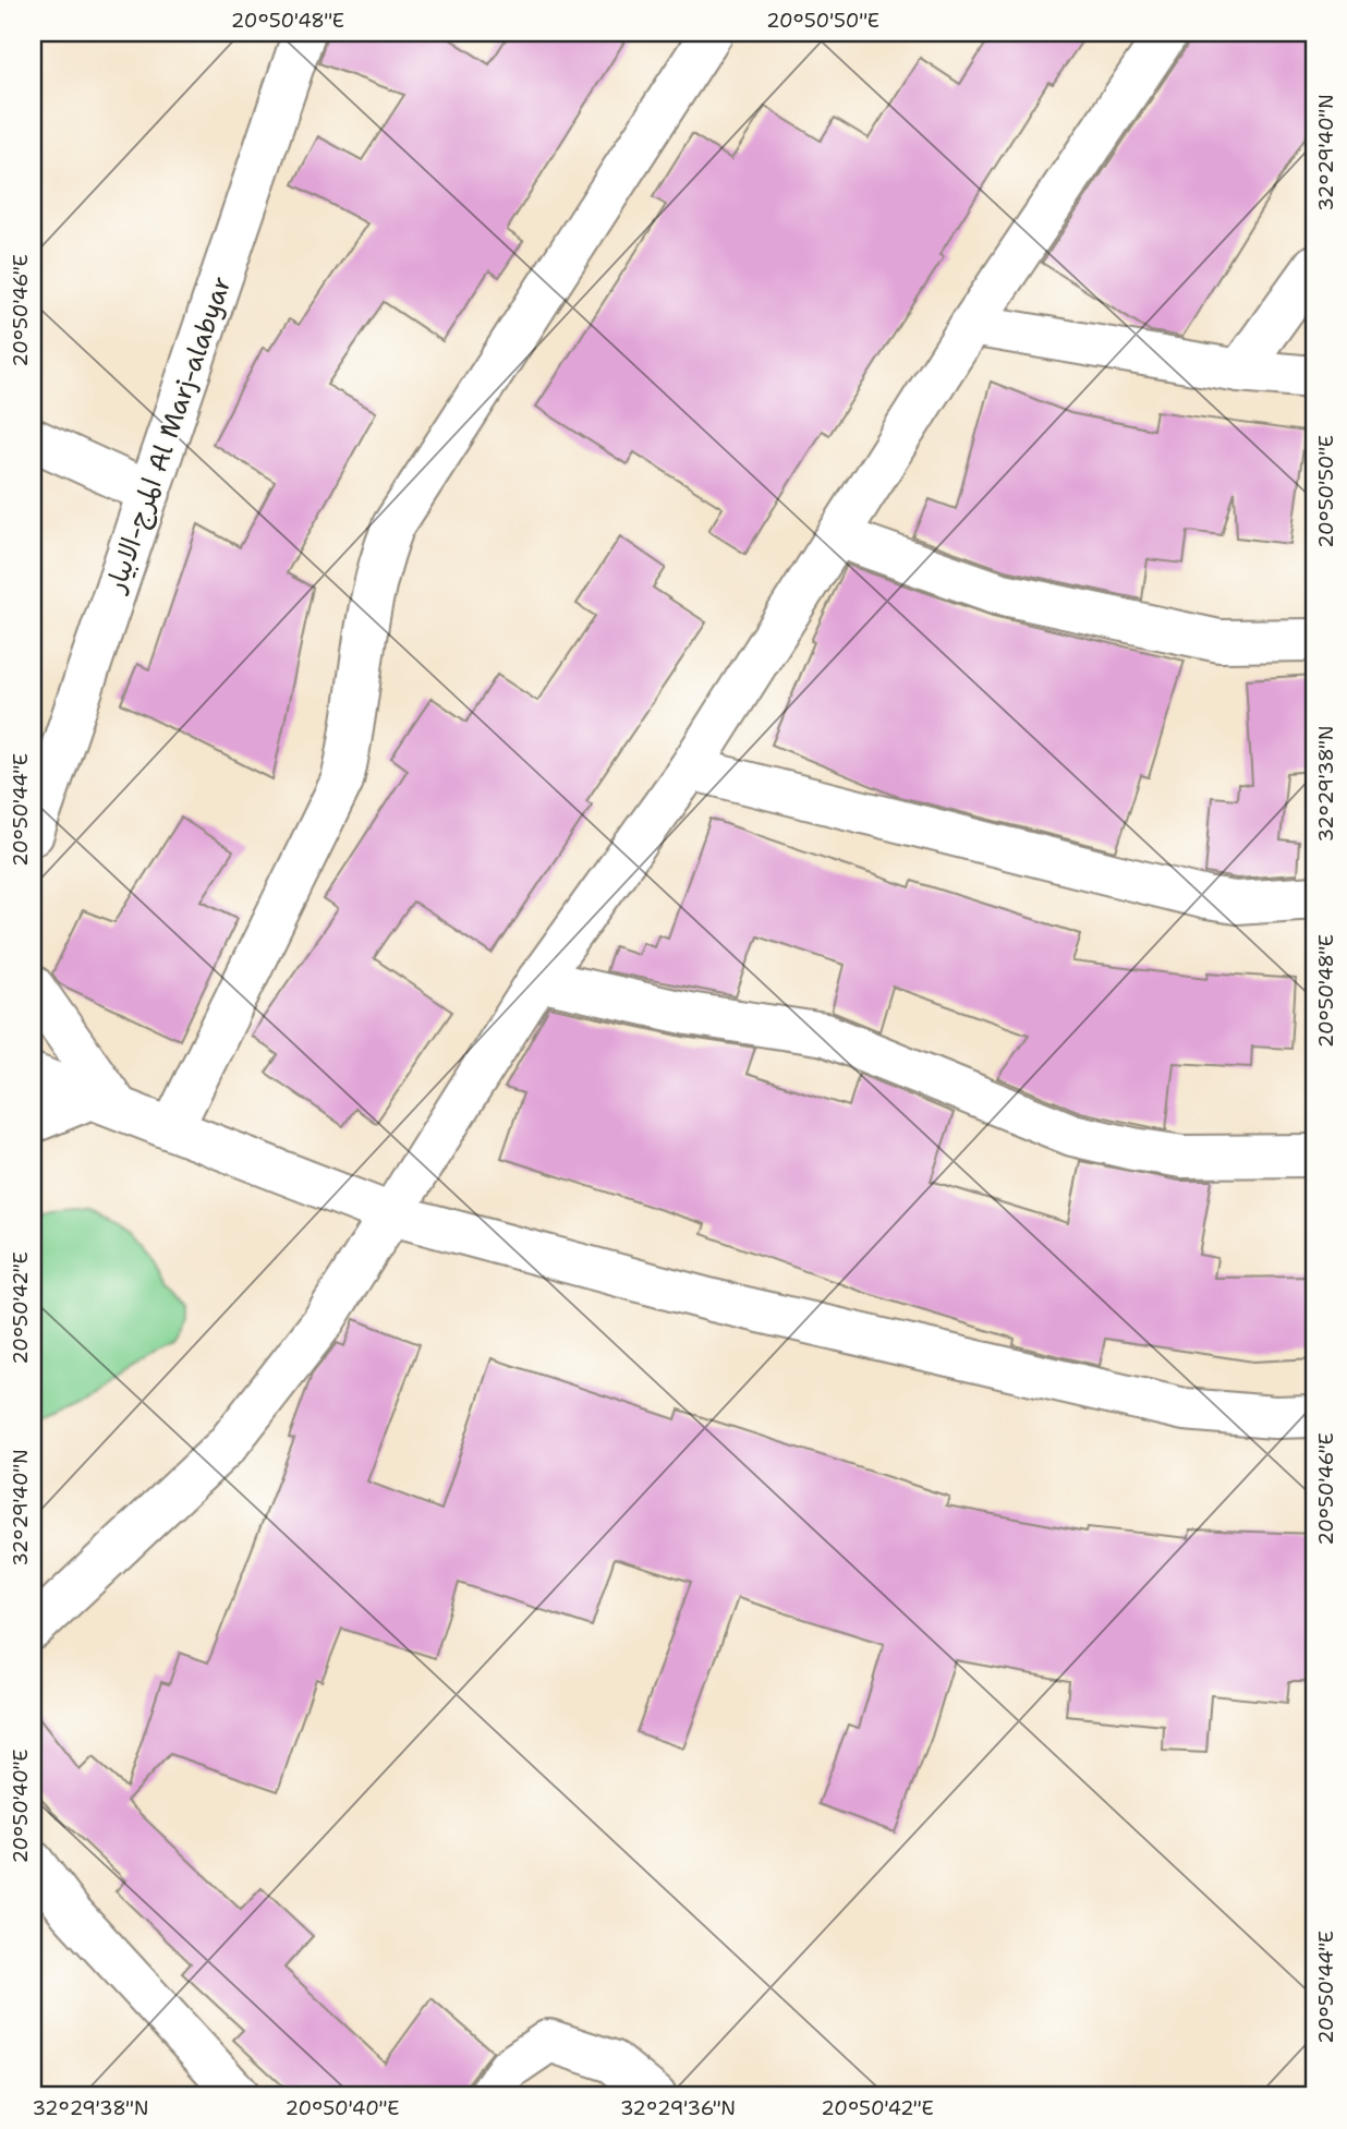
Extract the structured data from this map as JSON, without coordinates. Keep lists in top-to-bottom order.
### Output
{
  "streets": {
    "street": ["المرج-الابيار Al Marj-alabyar"]
  },
  "coordinates": [
    "20°50'48\"E",
    "20°50'50\"E",
    "32°29'40\"N",
    "20°50'46\"E",
    "32°29'38\"N",
    "20°50'44\"E",
    "20°50'42\"E",
    "20°50'40\"E",
    "32°29'36\"N"
  ]
}
